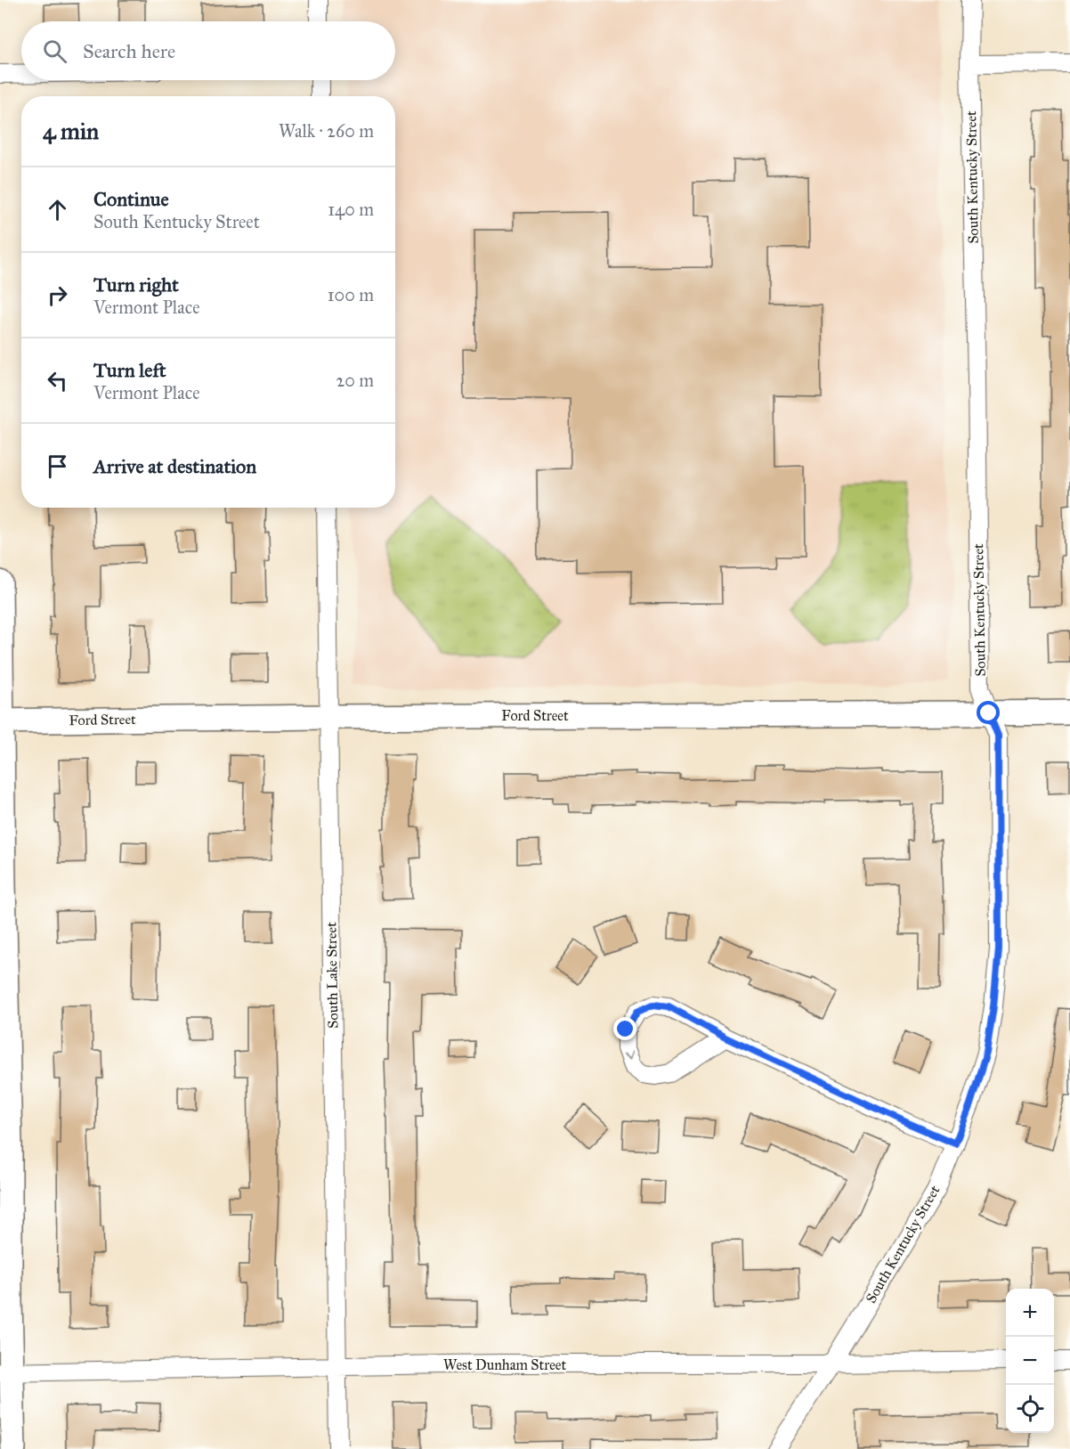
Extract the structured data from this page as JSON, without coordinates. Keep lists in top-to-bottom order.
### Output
{
  "streets": {
    "street": [
      "South Kentucky Street",
      "Ford Street",
      "South Lake Street",
      "West Dunham Street"
    ]
  },
  "crossings": [
    ["South Kentucky Street", "Ford Street"],
    ["South Kentucky Street", "West Dunham Street"],
    ["Ford Street", "South Lake Street"],
    ["South Lake Street", "West Dunham Street"]
  ],
  "page": {
    "search": "Search here",
    "heading": ["4 min", "Walk · 260 m"],
    "list": [
      ["Continue", "South Kentucky Street", "140 m"],
      ["Turn right", "Vermont Place", "100 m"],
      ["Turn left", "Vermont Place", "20 m"],
      "Arrive at destination"
    ],
    "map_buttons": ["+", "−"]
  }
}
